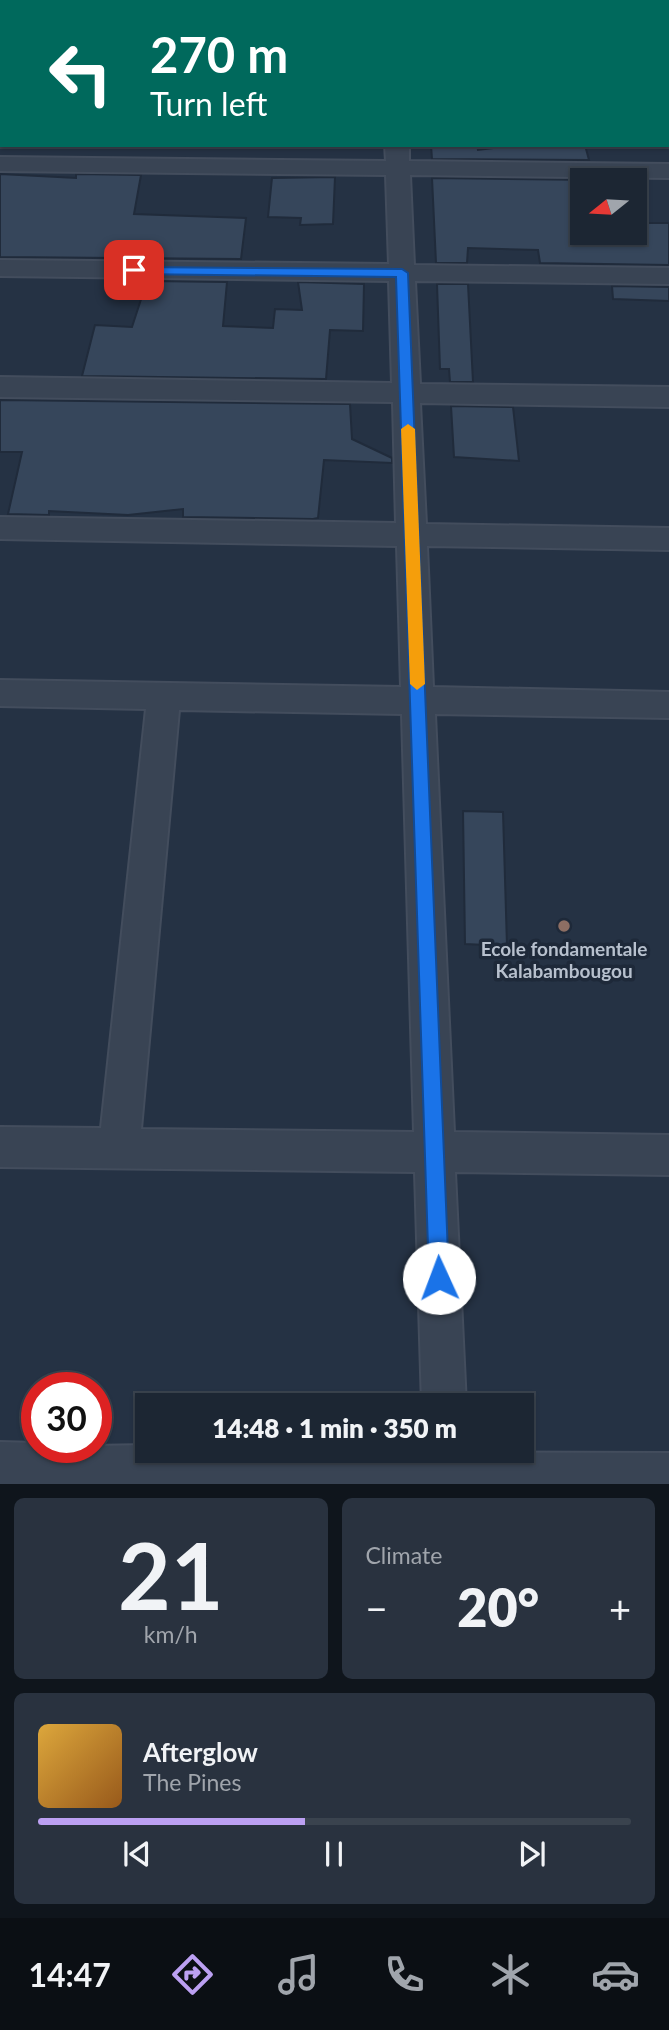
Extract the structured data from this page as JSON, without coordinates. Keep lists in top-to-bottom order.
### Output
{
  "places": ["Ecole fondamentale Kalabambougou"],
  "north": "left",
  "page": {
    "turn": ["270 m", "Turn left"],
    "limit": "30",
    "trip": "14:48 · 1 min · 350 m",
    "tile": [
      ["21", "km/h"],
      "Climate"
    ],
    "heat": ["−", "20°", "+"],
    "song": ["Afterglow", "The Pines"],
    "tabs": "14:47"
  }
}
